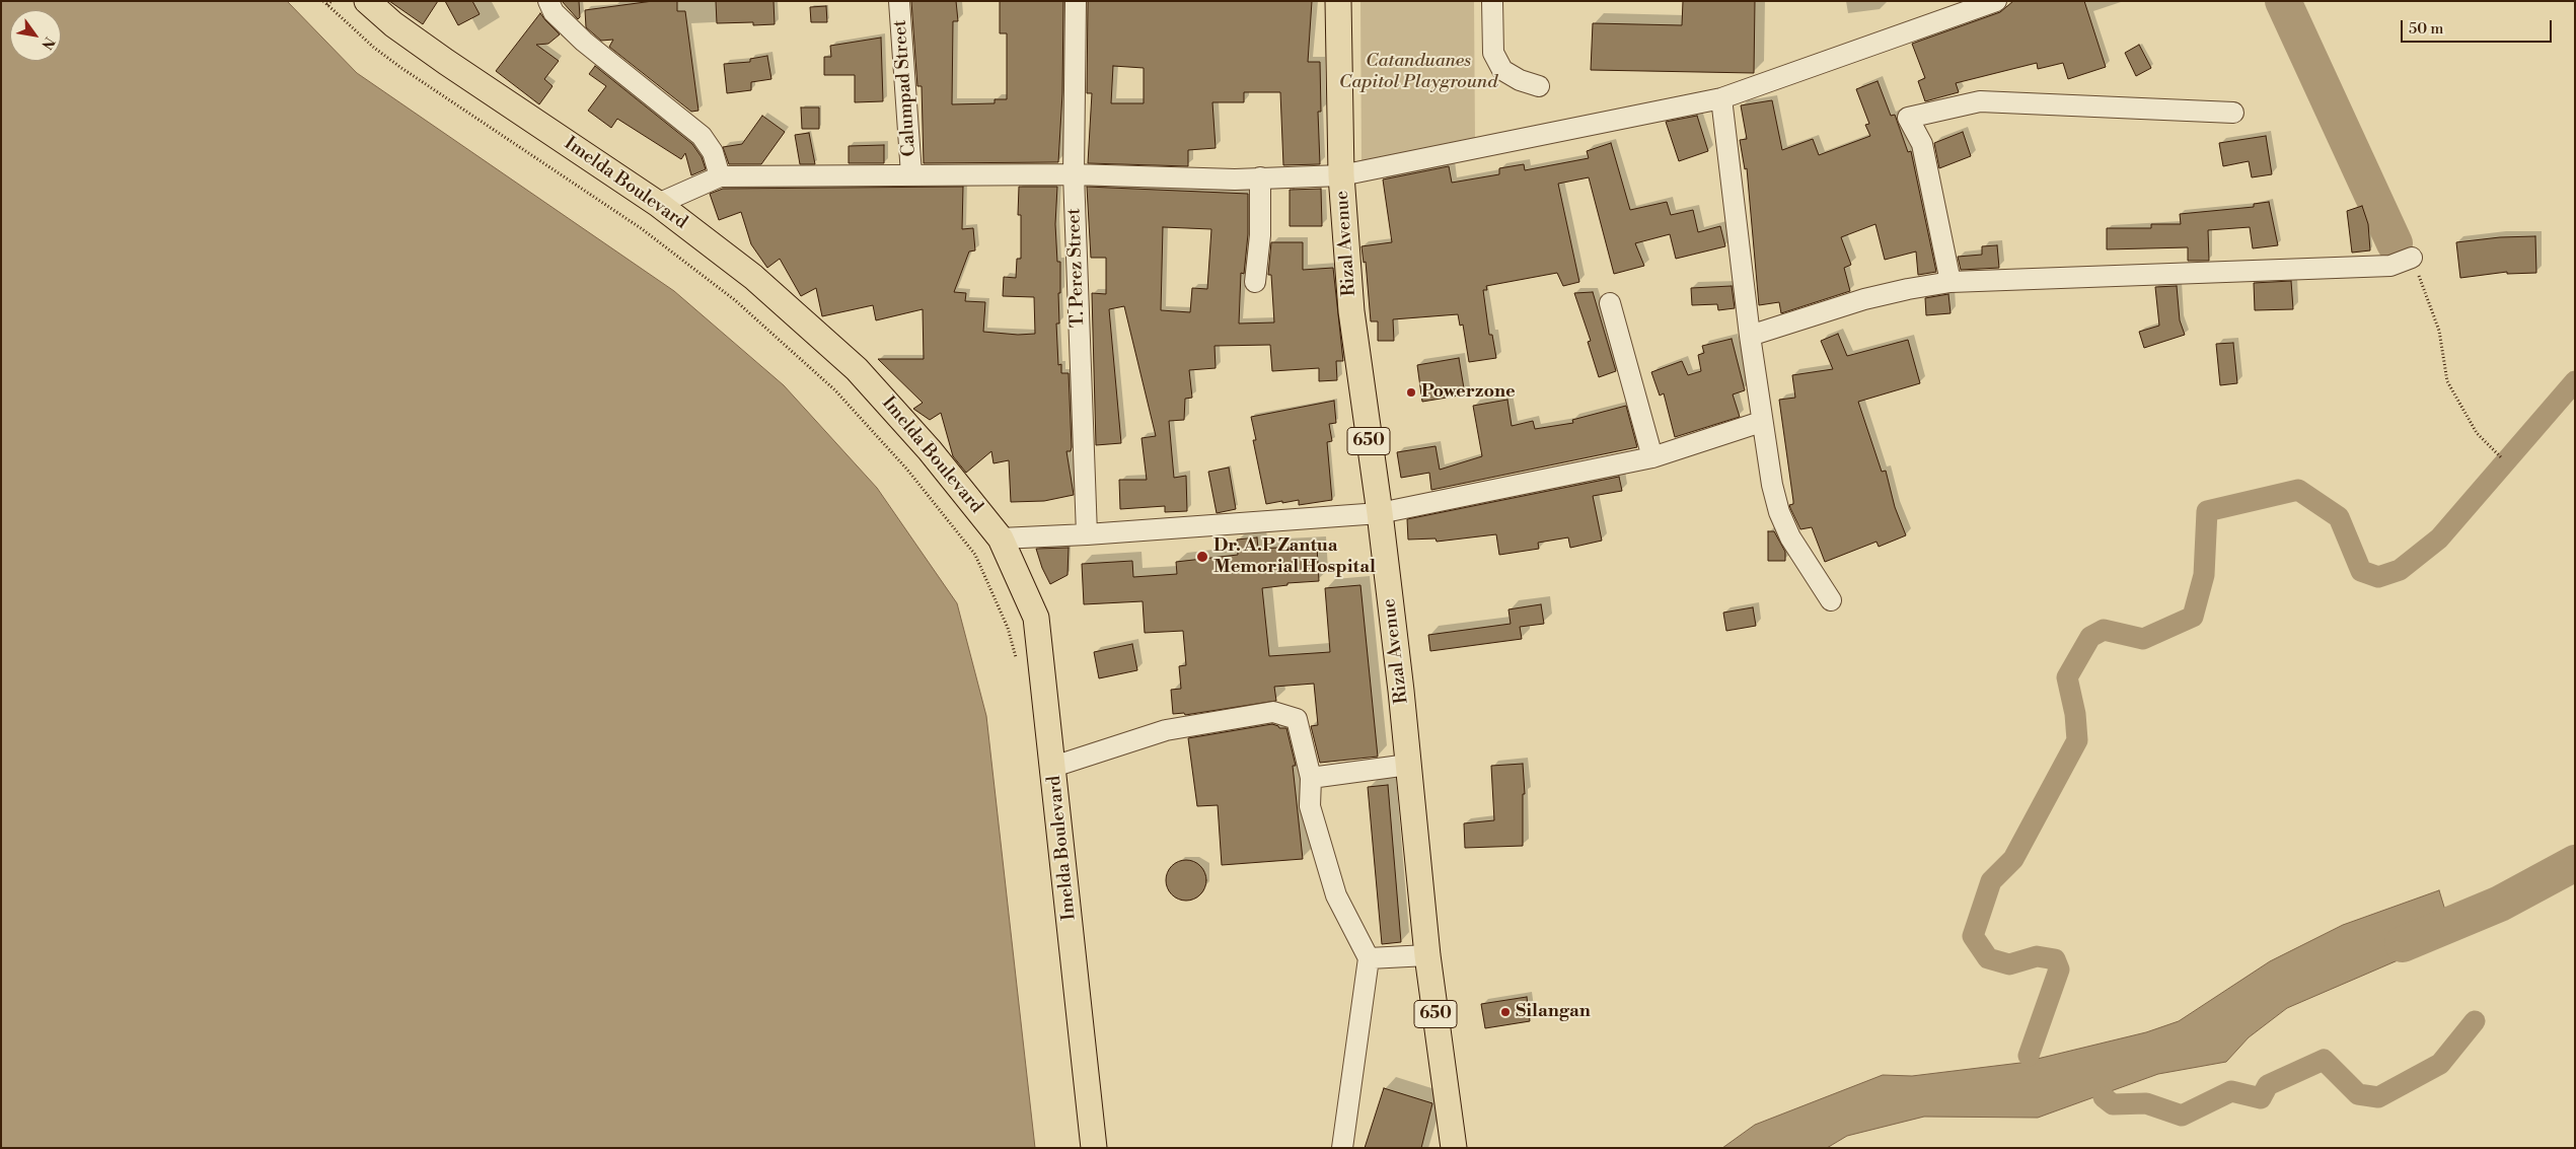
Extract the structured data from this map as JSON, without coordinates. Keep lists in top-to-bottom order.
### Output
{
  "streets": {
    "main road": ["Imelda Boulevard", "Rizal Avenue", "650"],
    "street": ["Calumpad Street", "T. Perez Street"]
  },
  "parks": ["Catanduanes Capitol Playground"],
  "places": ["Powerzone", "Dr. A.P Zantua Memorial Hospital", "Silangan"],
  "scale_bar": "50 m",
  "north": "bottom right"
}
